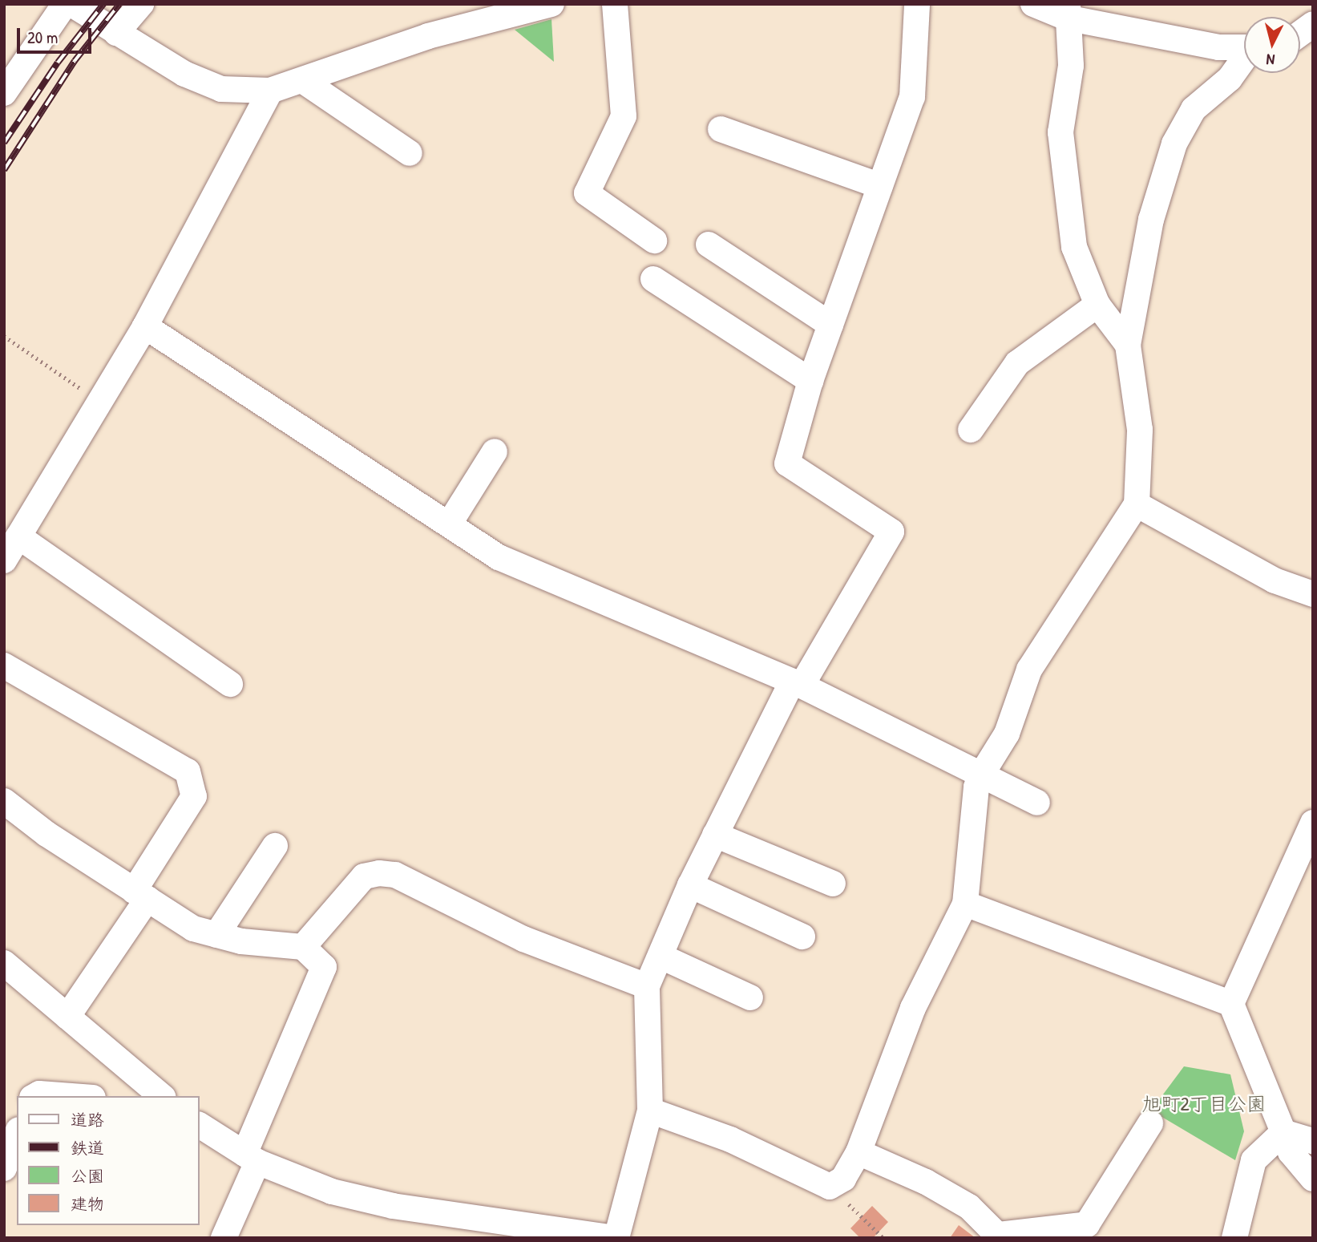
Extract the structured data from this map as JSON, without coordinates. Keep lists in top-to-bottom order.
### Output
{
  "parks": ["旭町2丁目公園"],
  "legend": [
    "道路",
    "鉄道",
    "公園",
    "建物"
  ],
  "scale_bar": "20 m",
  "north": "bottom"
}
